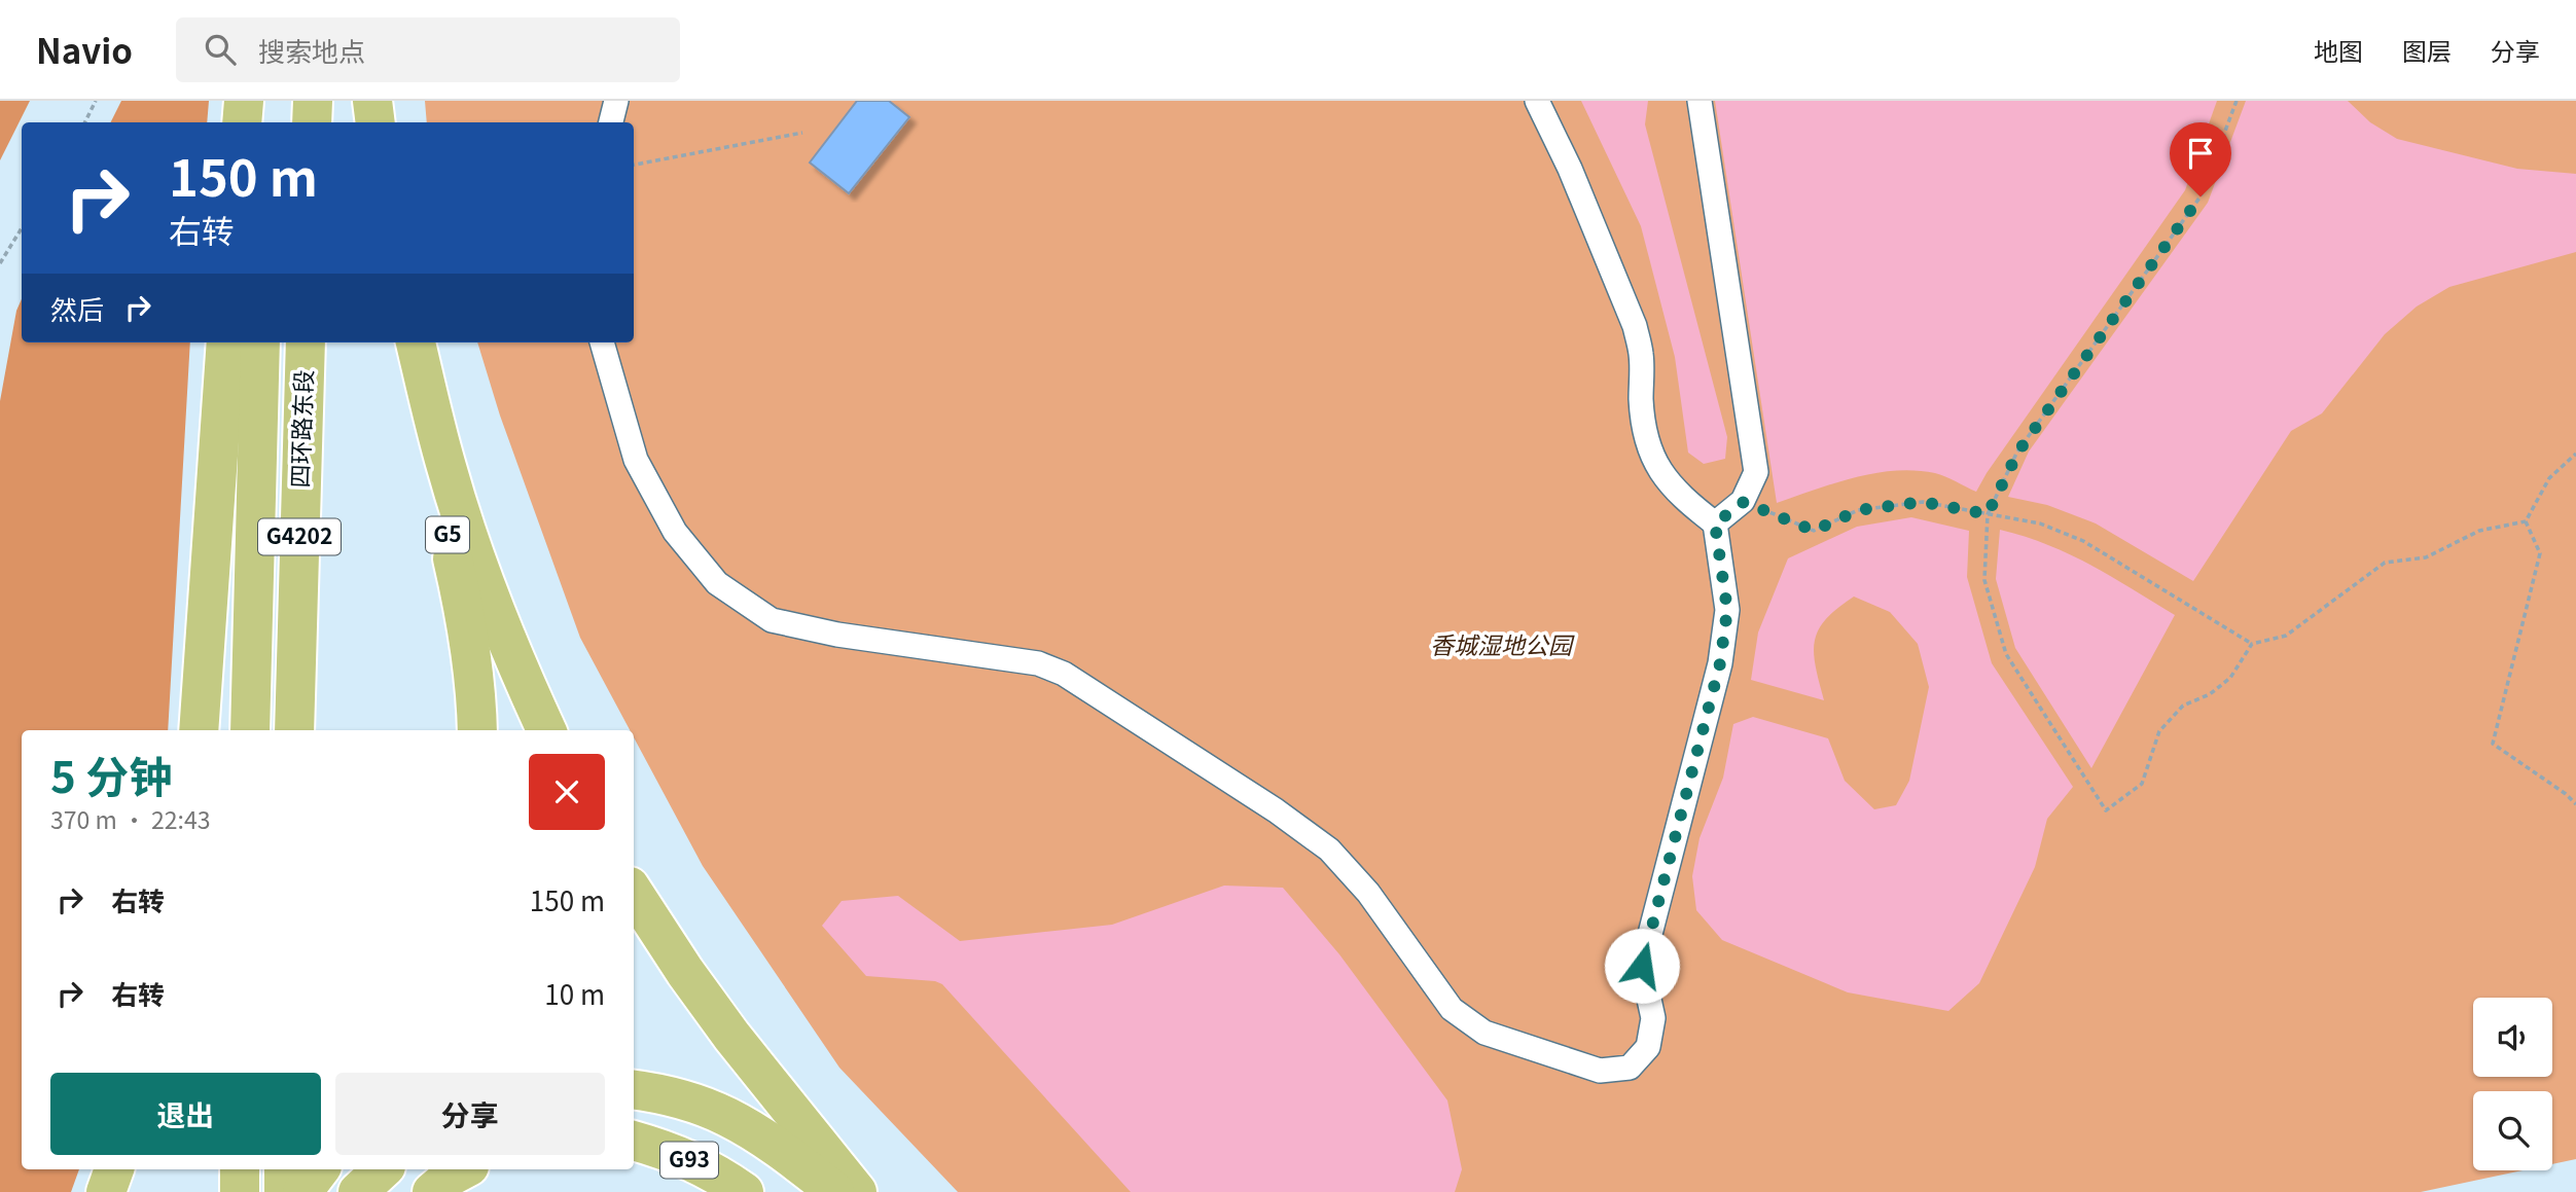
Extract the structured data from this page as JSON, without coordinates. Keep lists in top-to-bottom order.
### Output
{
  "streets": {
    "highway": [
      "四环路东段",
      "G5",
      "G4202",
      "G93"
    ]
  },
  "parks": ["香城湿地公园"],
  "page": {
    "header": "Navio",
    "search": "搜索地点",
    "nav": ["地图", "图层", "分享"],
    "turn": ["150 m", "右转"],
    "then": "然后",
    "heading": ["5 分钟", "370 m · 22:43"],
    "list": [
      {
        "name": "右转",
        "value": "150 m"
      },
      {
        "name": "右转",
        "value": "10 m"
      }
    ],
    "buttons": ["退出", "分享"]
  }
}
